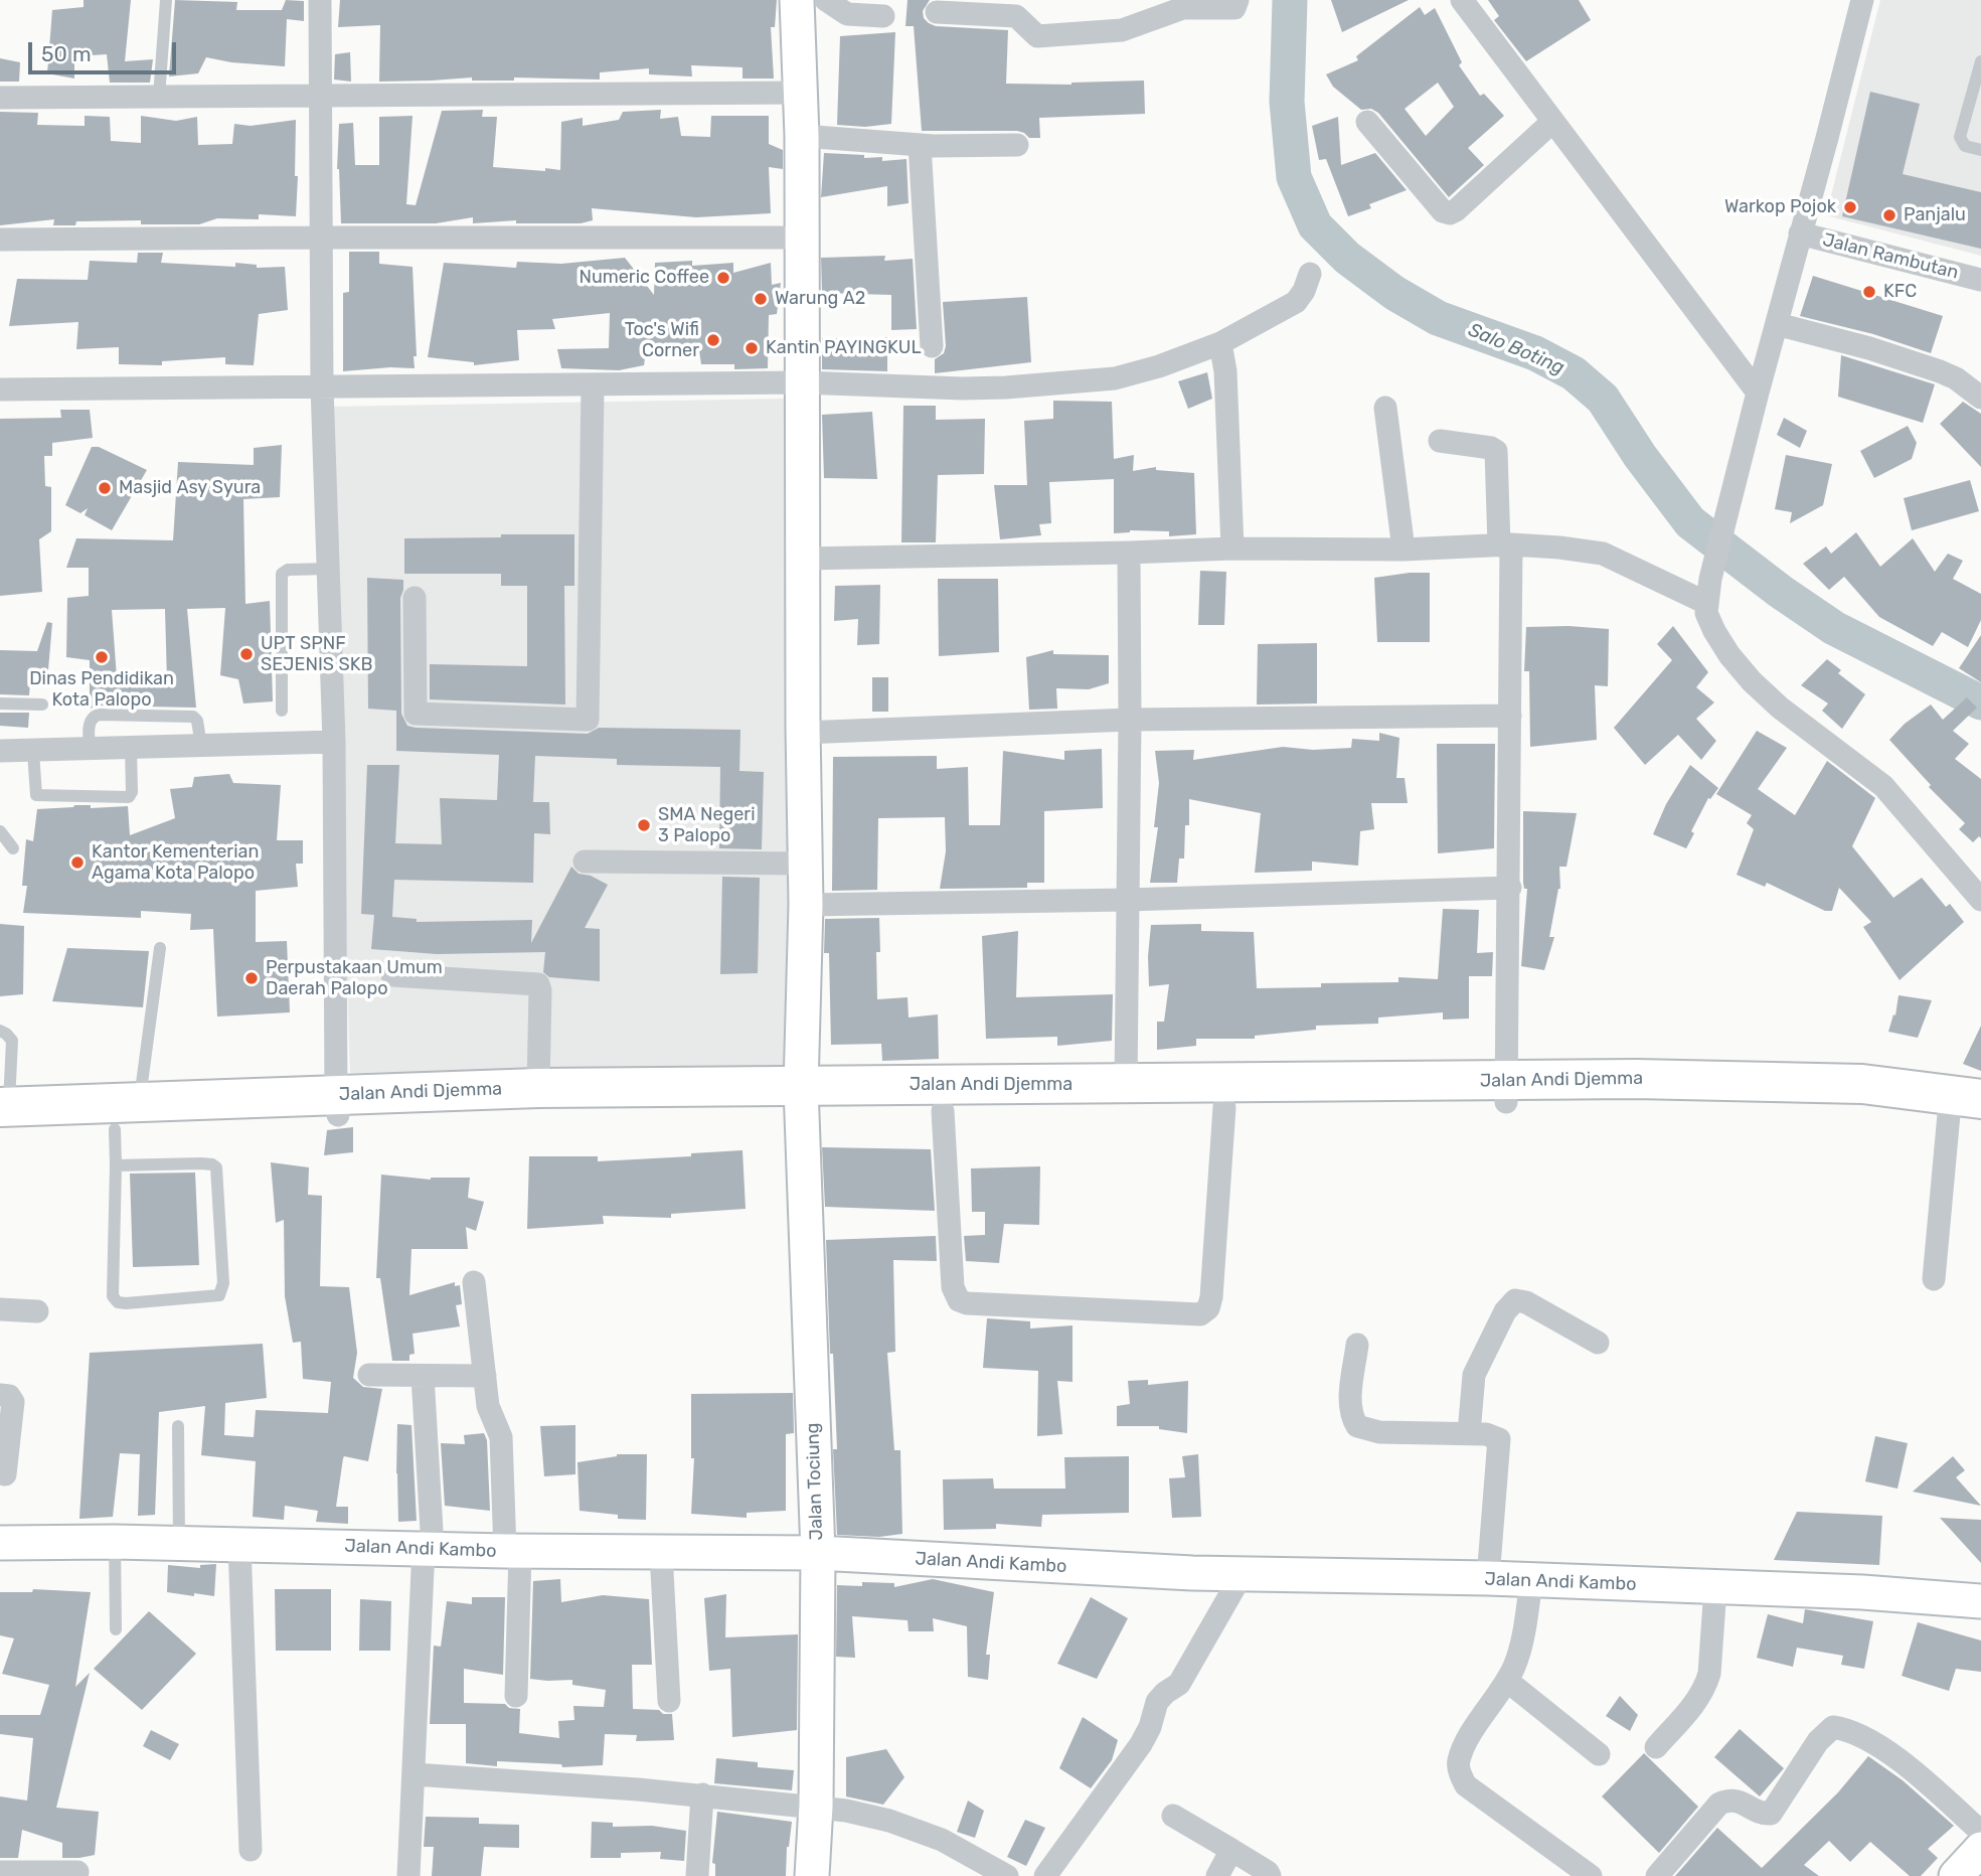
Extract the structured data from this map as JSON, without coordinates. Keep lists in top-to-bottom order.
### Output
{
  "streets": {
    "highway": ["Jalan Andi Djemma"],
    "street": ["Jalan Rambutan", "Jalan Tociung", "Jalan Andi Kambo"]
  },
  "crossings": [
    ["Jalan Andi Djemma", "Jalan Tociung"],
    ["Jalan Tociung", "Jalan Andi Kambo"]
  ],
  "water": ["Salo Boting"],
  "places": [
    "Warkop Pojok",
    "Panjalu",
    "Numeric Coffee",
    "KFC",
    "Warung A2",
    "Toc's Wifi Corner",
    "Kantin PAYINGKUL",
    "Masjid Asy Syura",
    "UPT SPNF SEJENIS SKB",
    "Dinas Pendidikan Kota Palopo",
    "SMA Negeri 3 Palopo",
    "Kantor Kementerian Agama Kota Palopo",
    "Perpustakaan Umum Daerah Palopo"
  ],
  "scale_bar": "50 m"
}
